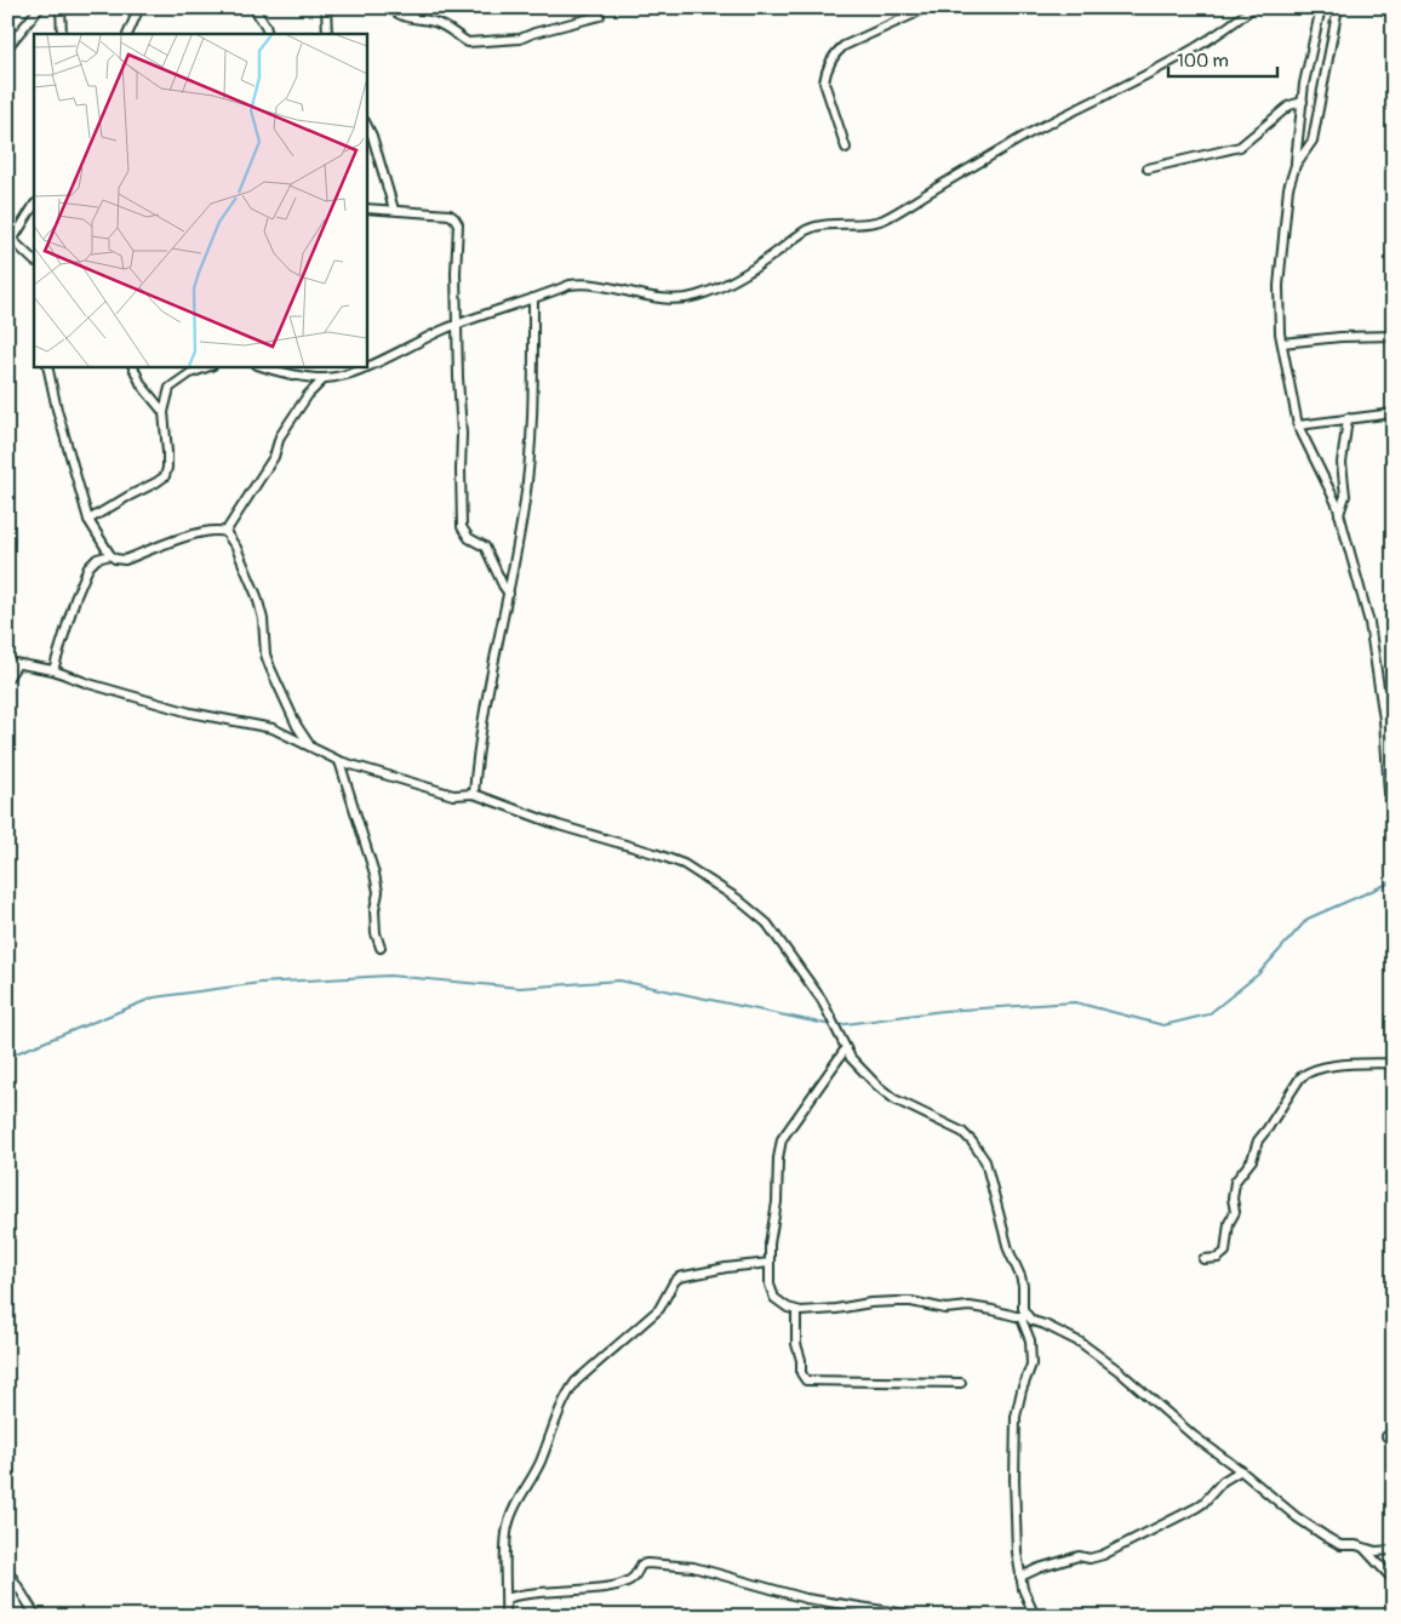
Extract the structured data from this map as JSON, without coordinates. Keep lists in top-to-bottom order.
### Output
{
  "scale_bar": "100 m"
}
